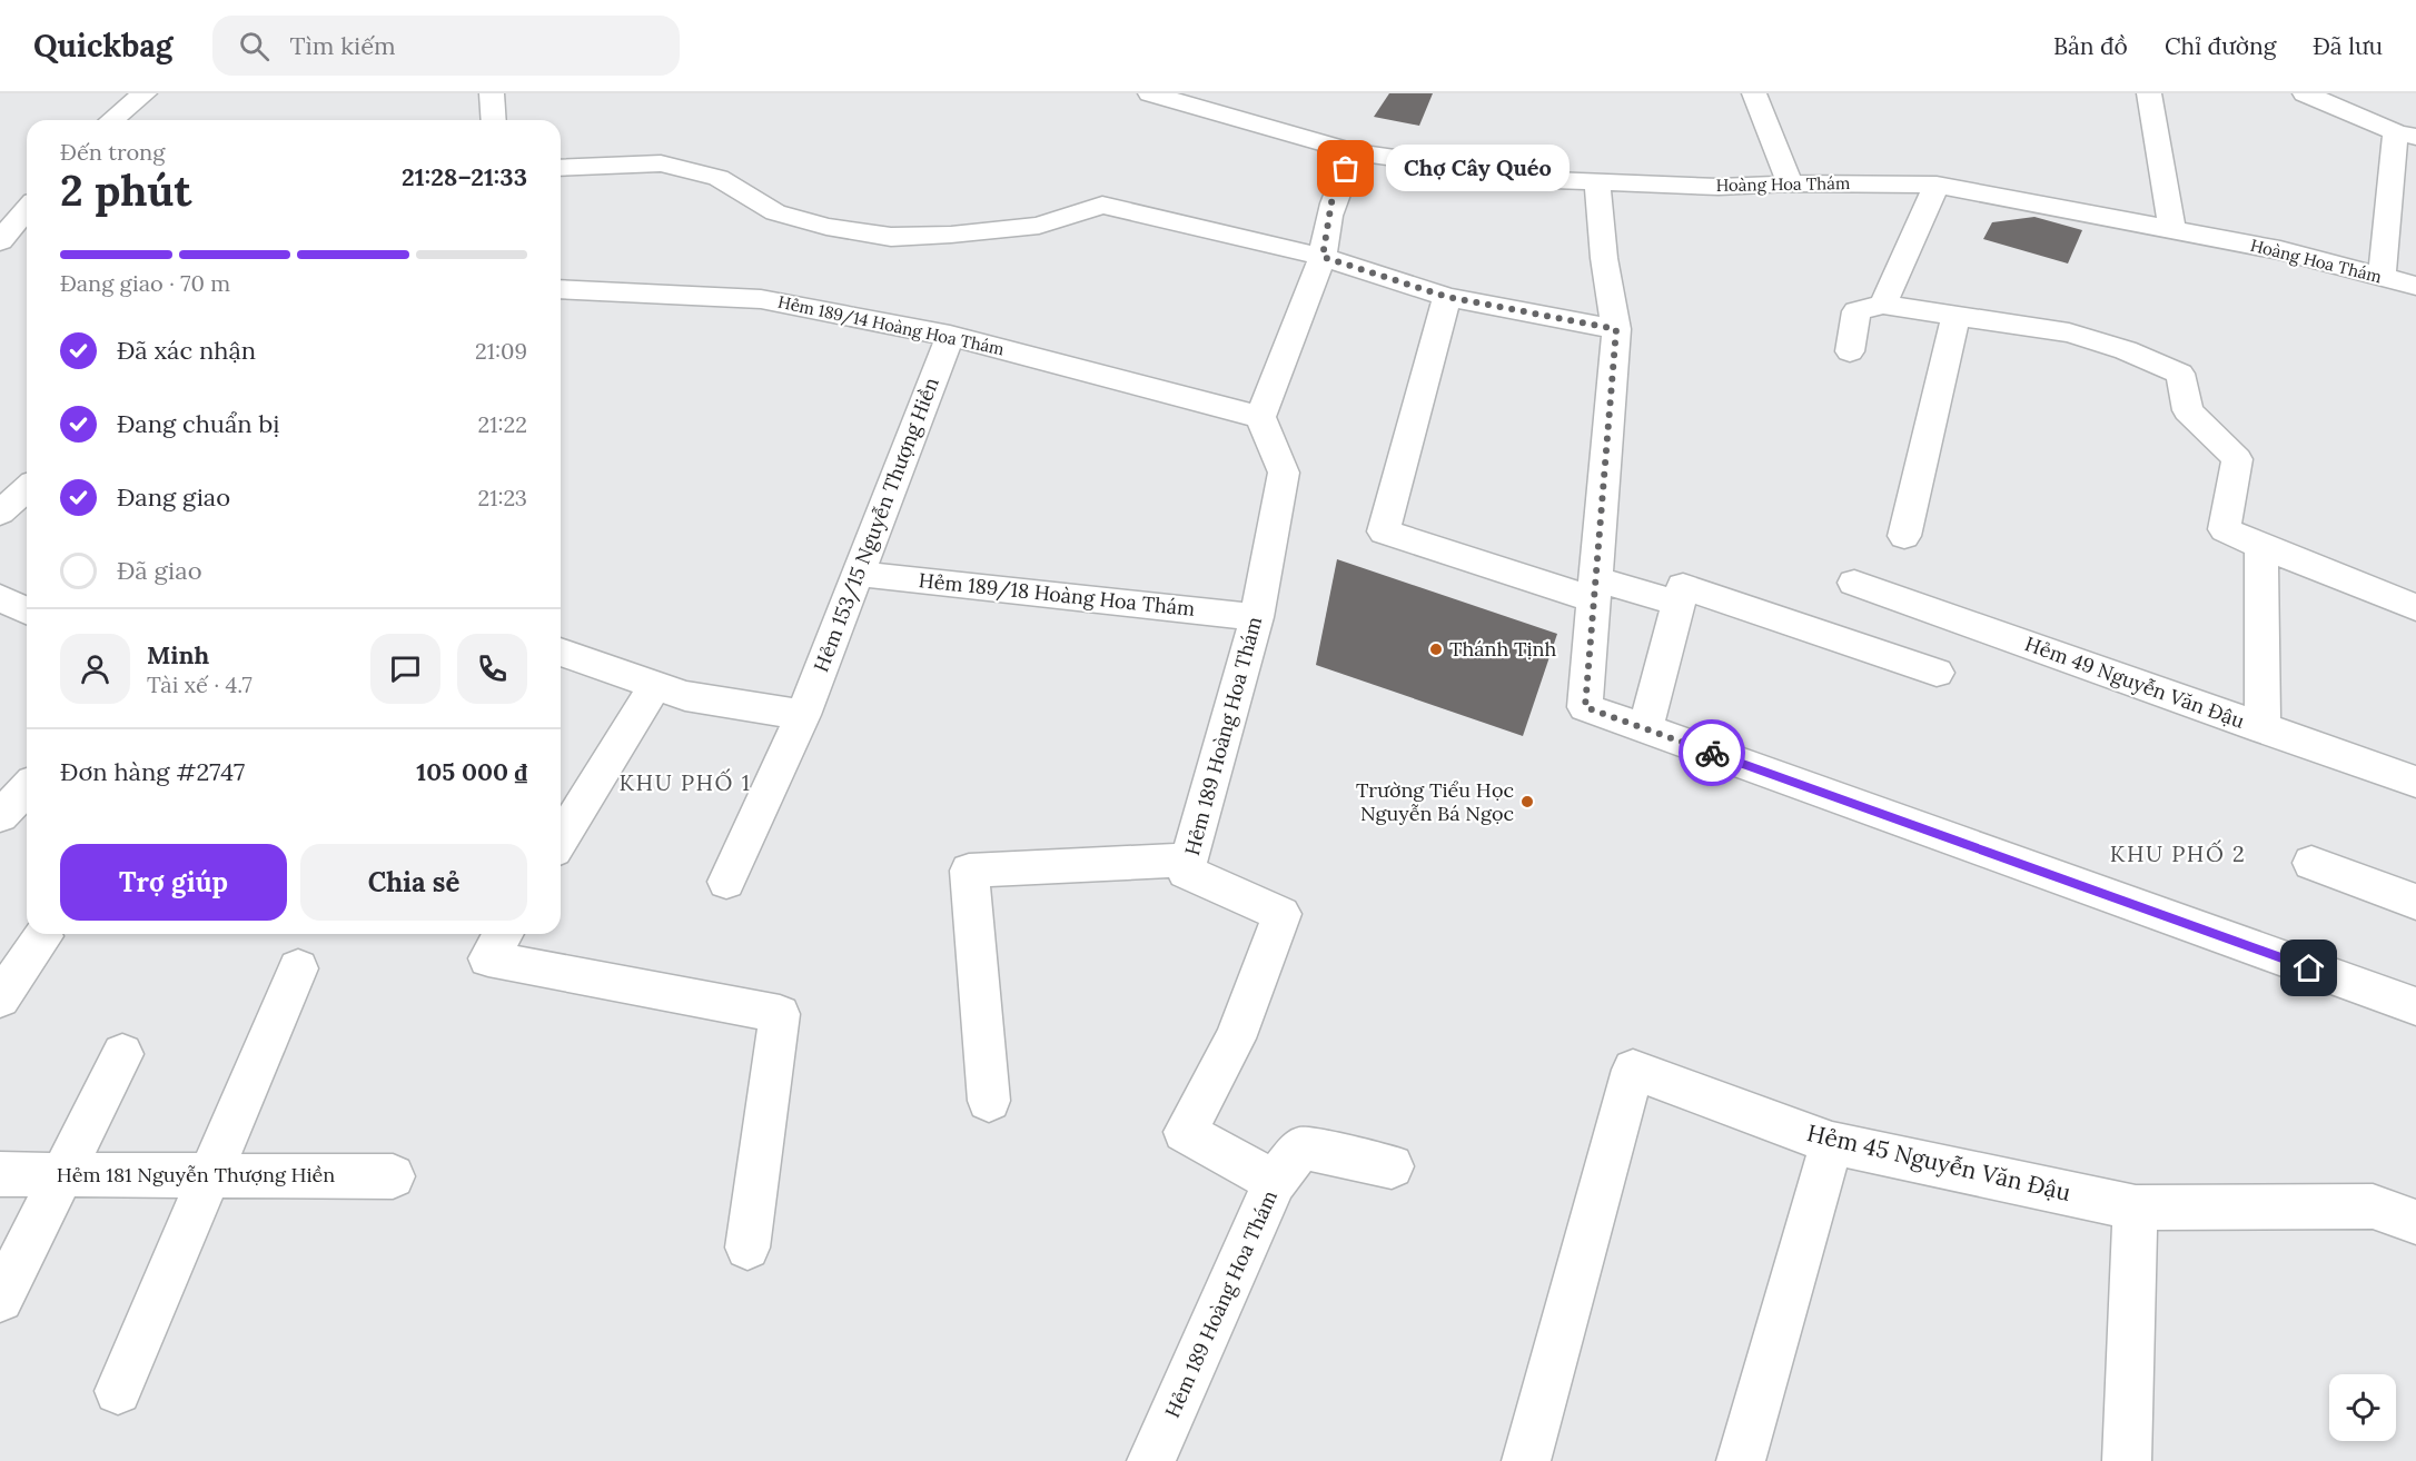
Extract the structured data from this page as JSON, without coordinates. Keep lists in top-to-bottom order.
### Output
{
  "streets": {
    "street": [
      "Hoàng Hoa Thám",
      "Hẻm 189/14 Hoàng Hoa Thám",
      "Hẻm 153/15 Nguyễn Thượng Hiền",
      "Hẻm 189/18 Hoàng Hoa Thám",
      "Hẻm 49 Nguyễn Văn Đậu",
      "Hẻm 189 Hoàng Hoa Thám",
      "Hẻm 45 Nguyễn Văn Đậu",
      "Hẻm 181 Nguyễn Thượng Hiền"
    ]
  },
  "crossings": [
    ["Hẻm 189/14 Hoàng Hoa Thám", "Hẻm 153/15 Nguyễn Thượng Hiền"],
    ["Hẻm 189/14 Hoàng Hoa Thám", "Hẻm 189 Hoàng Hoa Thám"],
    ["Hẻm 153/15 Nguyễn Thượng Hiền", "Hẻm 189/18 Hoàng Hoa Thám"],
    ["Hẻm 189/18 Hoàng Hoa Thám", "Hẻm 189 Hoàng Hoa Thám"]
  ],
  "districts": ["KHU PHỐ 1", "KHU PHỐ 2"],
  "places": ["Chợ Cây Quéo", "Thánh Tịnh", "Trường Tiểu Học Nguyễn Bá Ngọc"],
  "page": {
    "header": "Quickbag",
    "search": "Tìm kiếm",
    "nav": ["Bản đồ", "Chỉ đường", "Đã lưu"],
    "heading": ["2 phút", "Đến trong", "21:28–21:33"],
    "panel": [
      "Minh",
      "Tài xế · 4.7",
      "Đơn hàng #2747",
      "105 000 ₫"
    ],
    "bubble": "Chợ Cây Quéo",
    "bar": "Đang giao · 70 m",
    "list": [
      ["Đã xác nhận", "21:09"],
      ["Đang chuẩn bị", "21:22"],
      ["Đang giao", "21:23"],
      "Đã giao"
    ],
    "buttons": ["Trợ giúp", "Chia sẻ"]
  }
}
